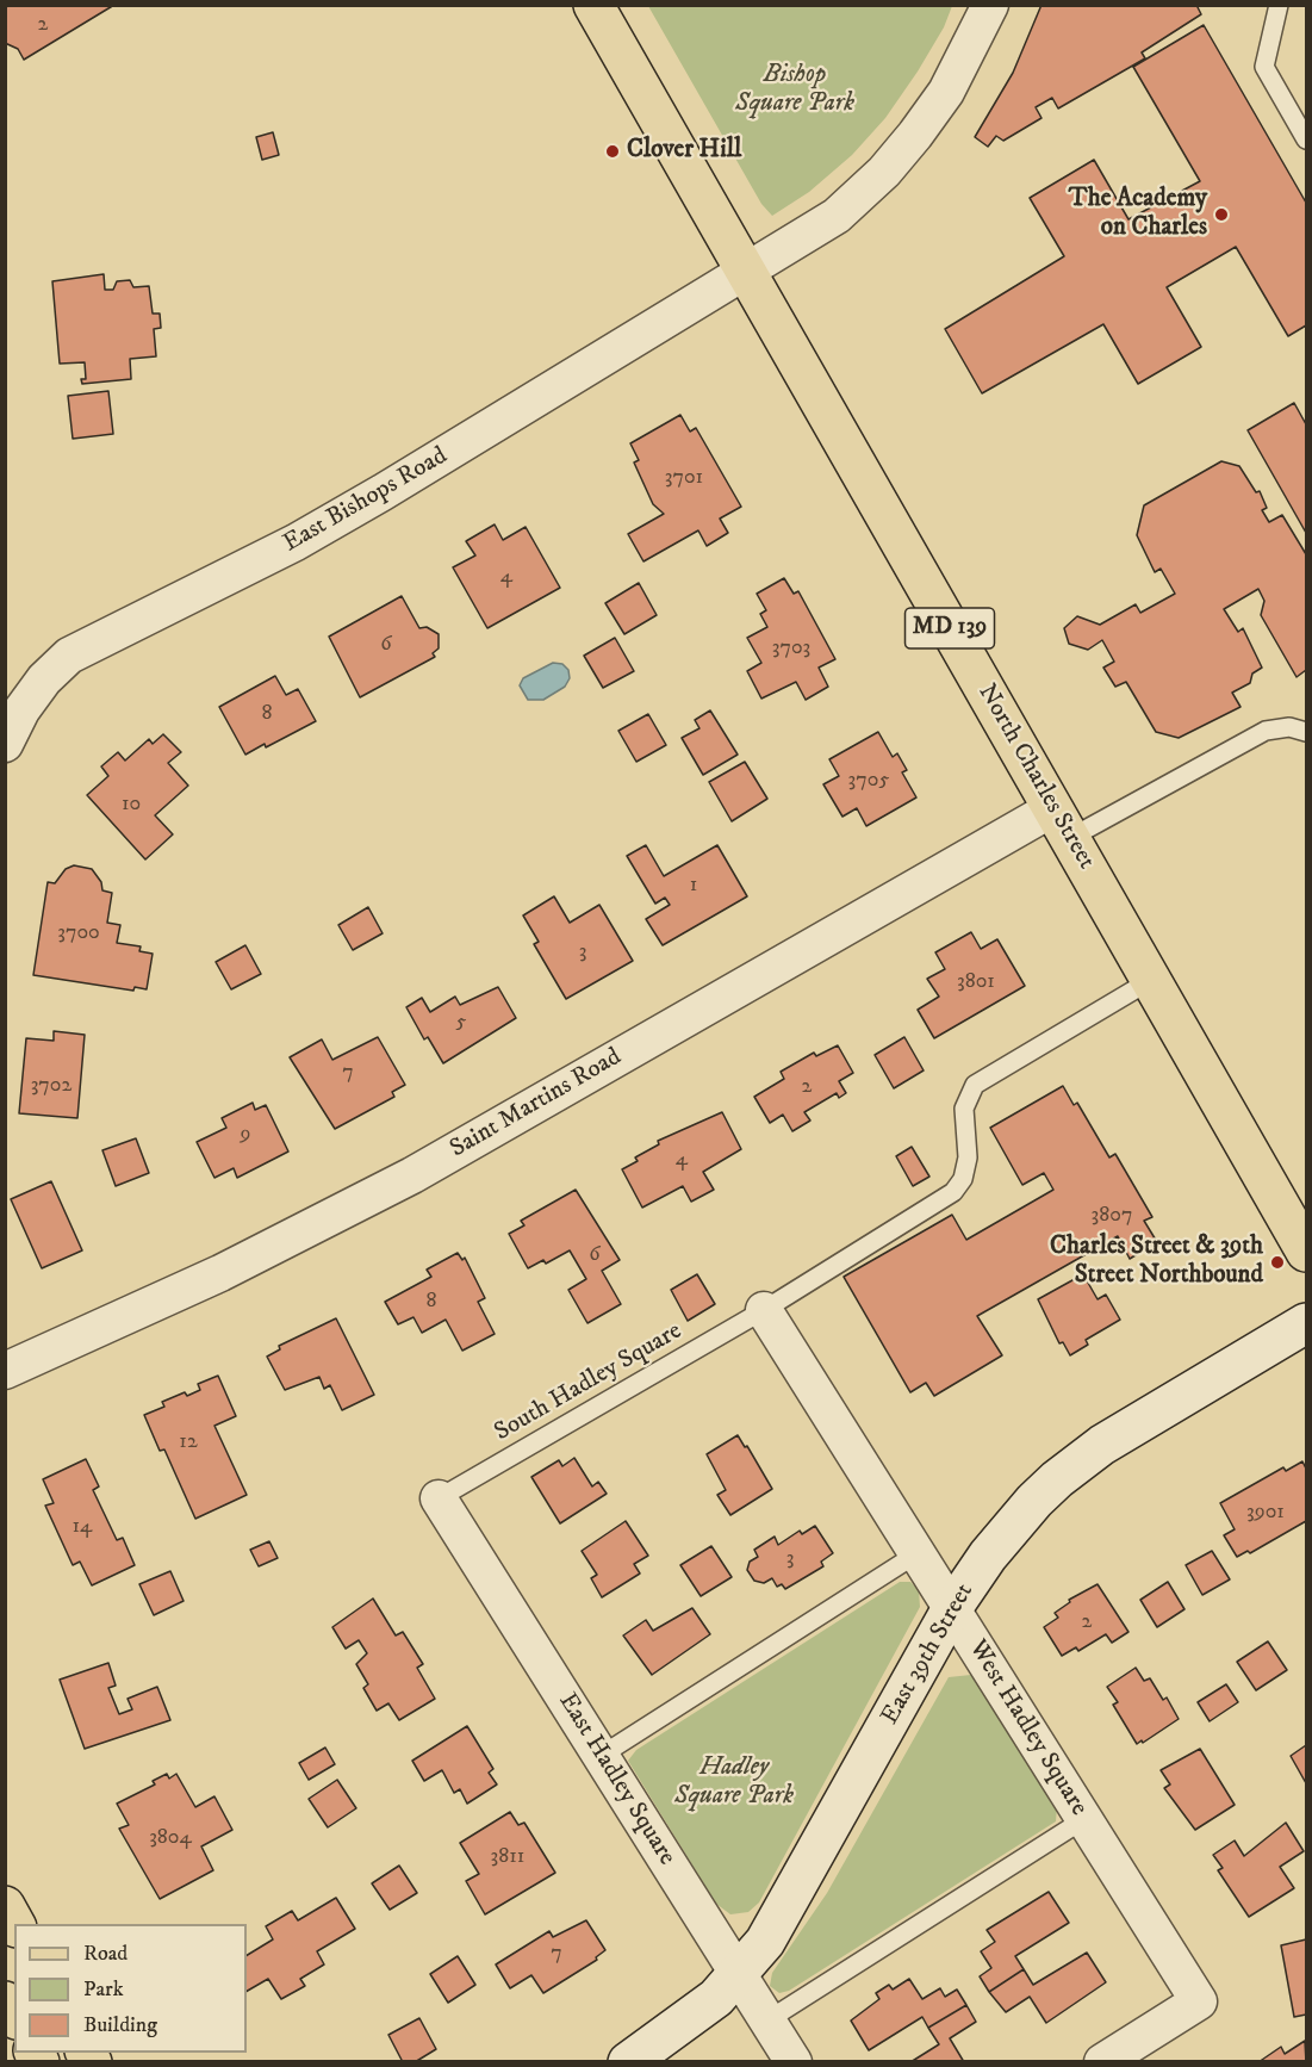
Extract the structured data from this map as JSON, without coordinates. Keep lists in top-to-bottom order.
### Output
{
  "streets": {
    "main road": ["MD 139", "North Charles Street", "East 39th Street"],
    "street": [
      "East Bishops Road",
      "Saint Martins Road",
      "West Hadley Square",
      "East Hadley Square"
    ],
    "lane": ["South Hadley Square"]
  },
  "crossings": [
    ["East Bishops Road", "North Charles Street"],
    ["North Charles Street", "Saint Martins Road"],
    ["North Charles Street", "South Hadley Square"],
    ["South Hadley Square", "West Hadley Square"],
    ["South Hadley Square", "East Hadley Square"],
    ["East 39th Street", "West Hadley Square"],
    ["East 39th Street", "East Hadley Square"]
  ],
  "parks": ["Bishop Square Park", "Hadley Square Park"],
  "places": ["Clover Hill", "The Academy on Charles", "Charles Street & 39th Street Northbound"],
  "house_numbers": [
    "2",
    "3701",
    "4",
    "6",
    "3703",
    "8",
    "3705",
    "10",
    "1",
    "3700",
    "3",
    "3801",
    "5",
    "7",
    "3702",
    "2",
    "9",
    "4",
    "3807",
    "6",
    "8",
    "12",
    "3901",
    "14",
    "3",
    "2",
    "3804",
    "3811",
    "7"
  ],
  "legend": ["Road", "Park", "Building"]
}
